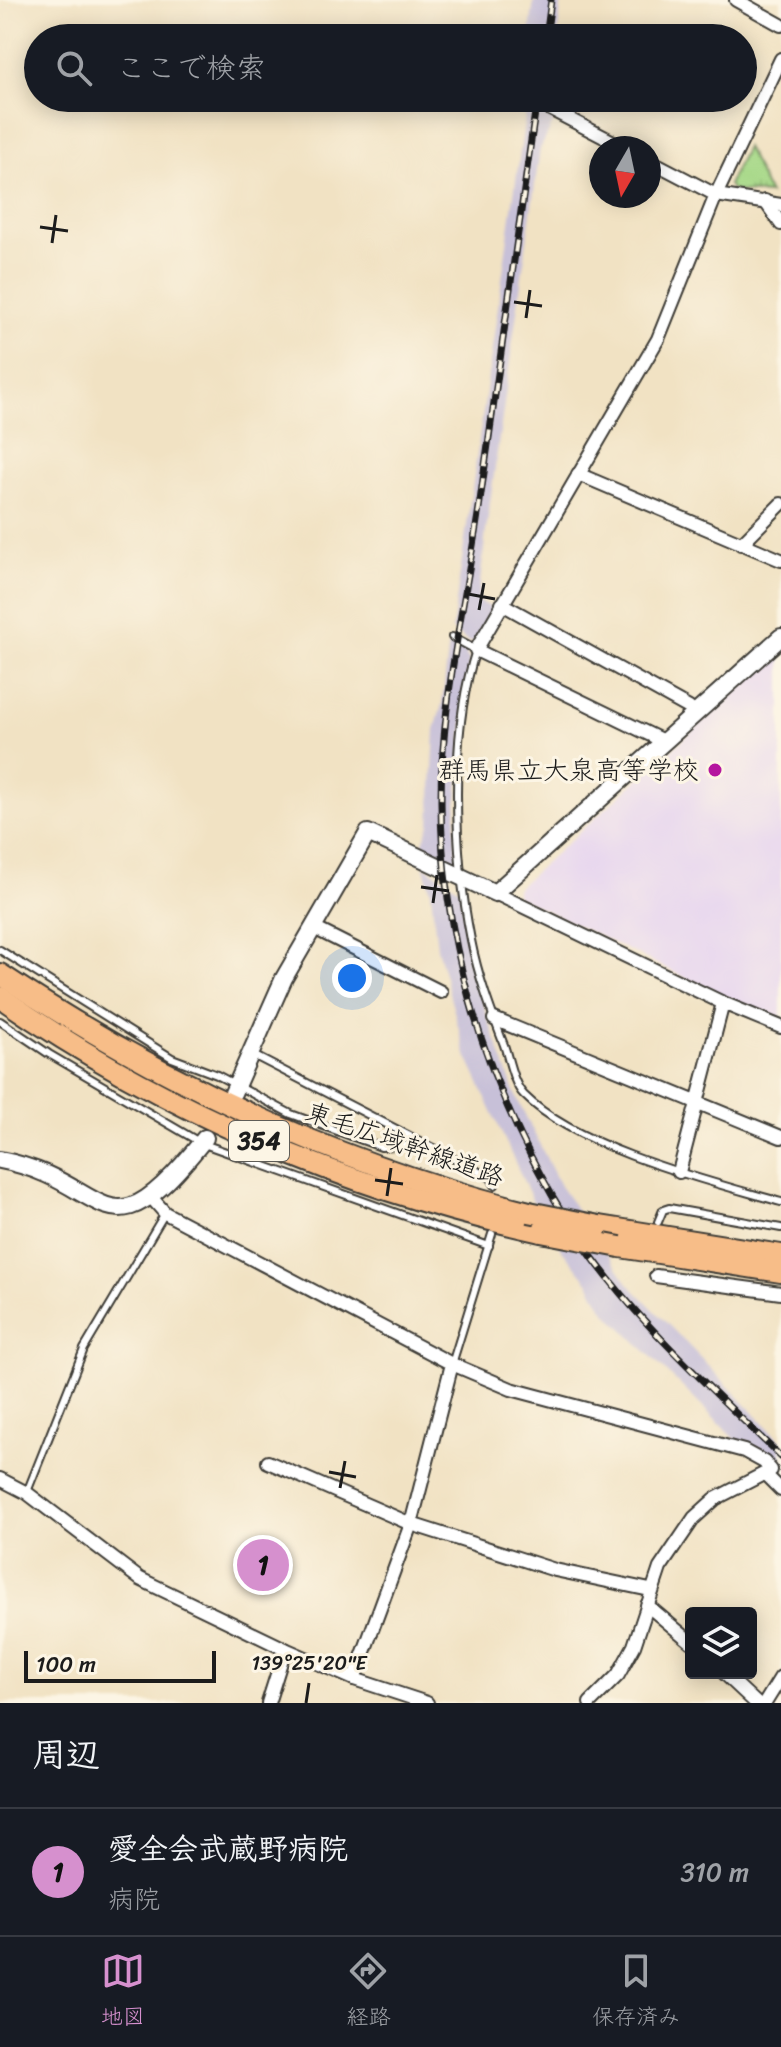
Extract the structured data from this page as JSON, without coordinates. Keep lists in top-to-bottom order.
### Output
{
  "streets": {
    "highway": ["354", "東毛広域幹線道路"]
  },
  "places": ["群馬県立大泉高等学校"],
  "scale_bar": "100 m",
  "north": "bottom",
  "page": {
    "search": "ここで検索",
    "pins": "1",
    "scale": "100 m",
    "heading": "周辺",
    "list": [
      {
        "mark": "1",
        "name": "愛全会武蔵野病院",
        "note": "病院",
        "value": "310 m"
      }
    ],
    "nav": ["地図", "経路", "保存済み"]
  },
  "coordinates": ["139°25'20\"E"]
}
